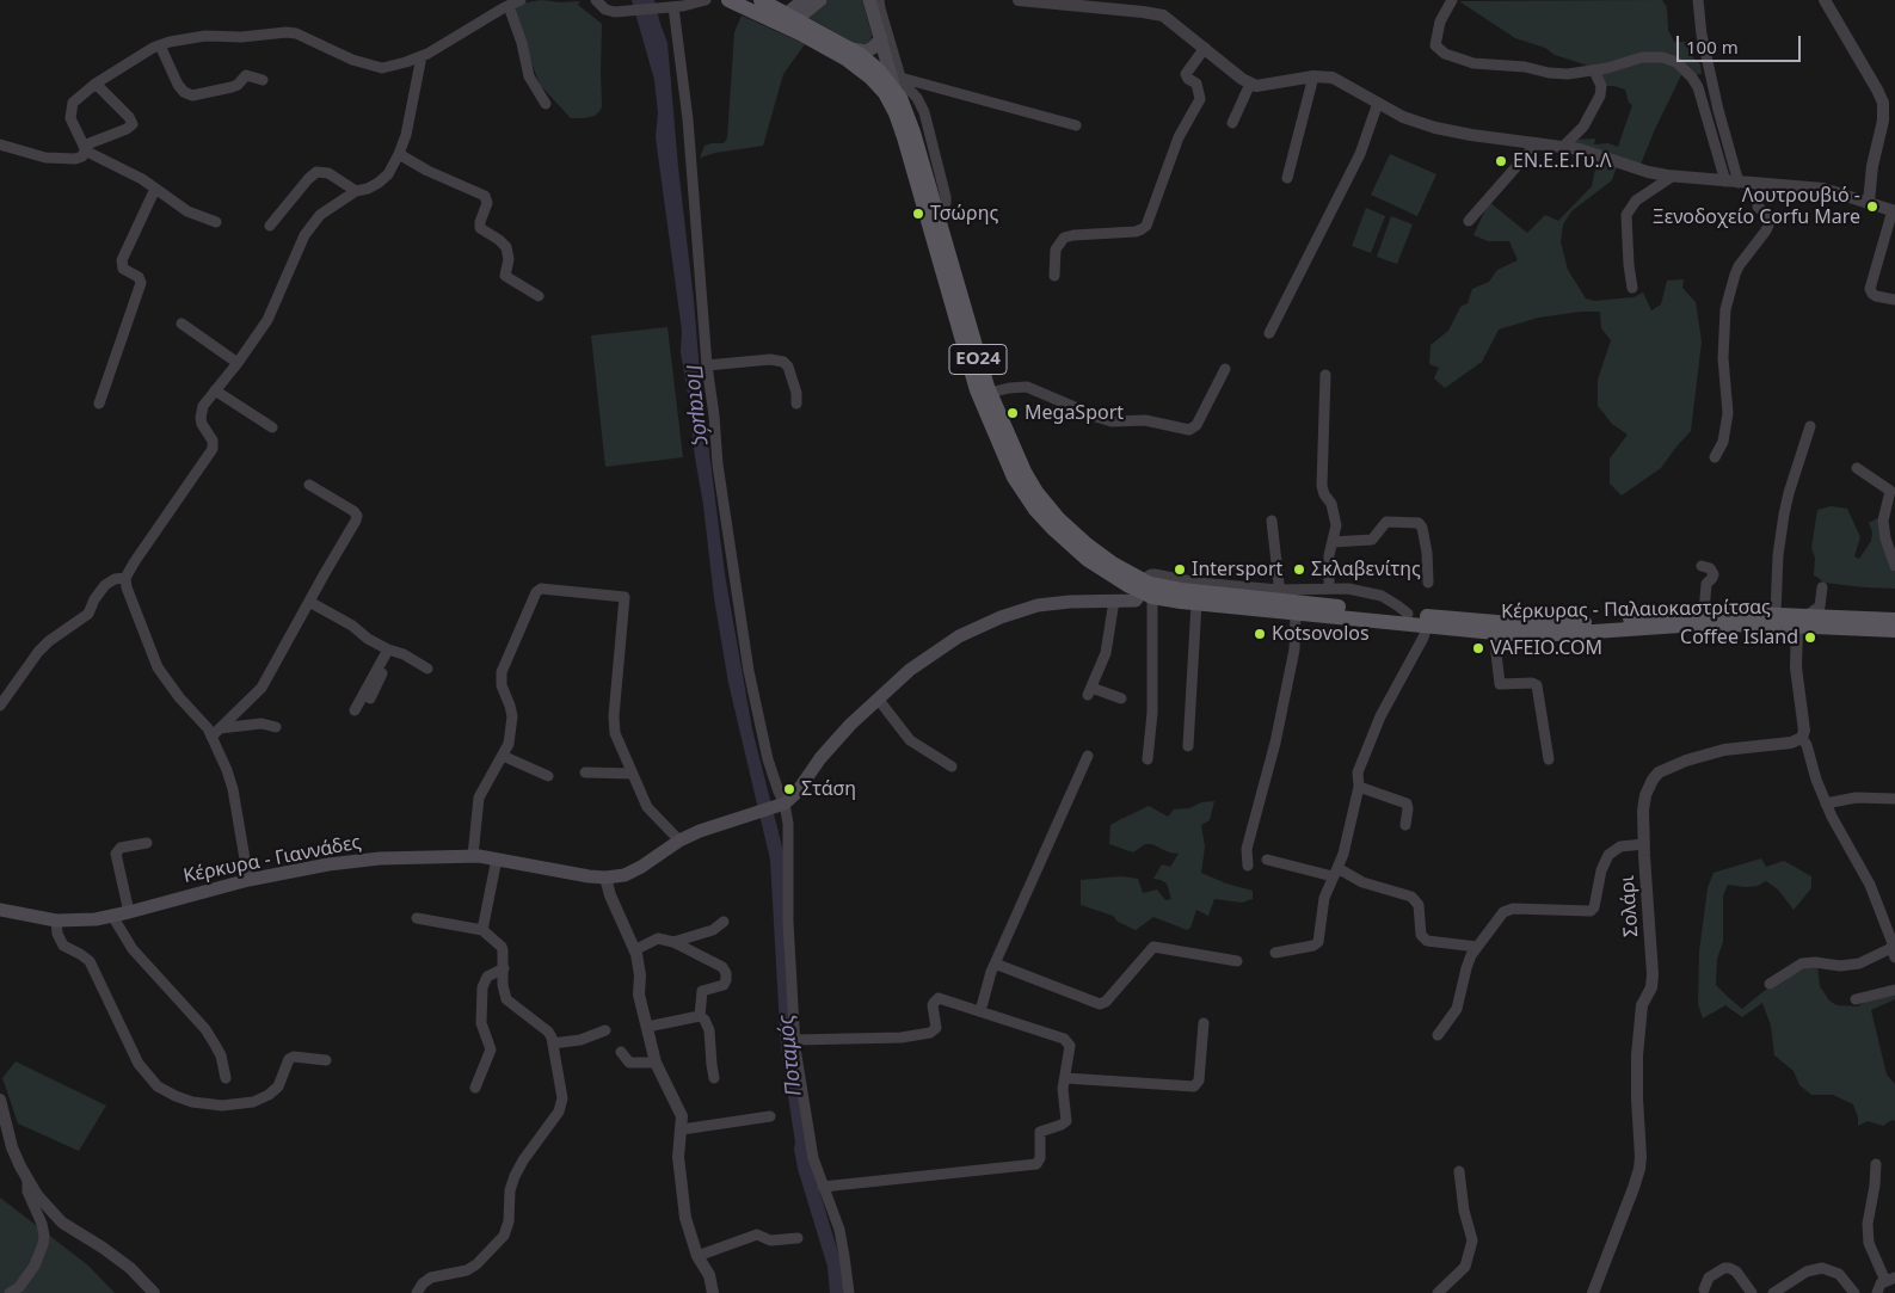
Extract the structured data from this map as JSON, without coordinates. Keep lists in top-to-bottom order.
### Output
{
  "streets": {
    "main road": ["ΕΟ24", "Κέρκυρας - Παλαιοκαστρίτσας", "Κέρκυρα - Γιαννάδες"],
    "street": ["Σολάρι"]
  },
  "water": ["Ποταμός"],
  "places": [
    "ΕΝ.Ε.Ε.Γυ.Λ",
    "Λουτρουβιό - Ξενοδοχείο Corfu Mare",
    "Τσώρης",
    "MegaSport",
    "Intersport",
    "Σκλαβενίτης",
    "Kotsovolos",
    "Coffee Island",
    "VAFEIO.COM",
    "Στάση"
  ],
  "scale_bar": "100 m"
}
